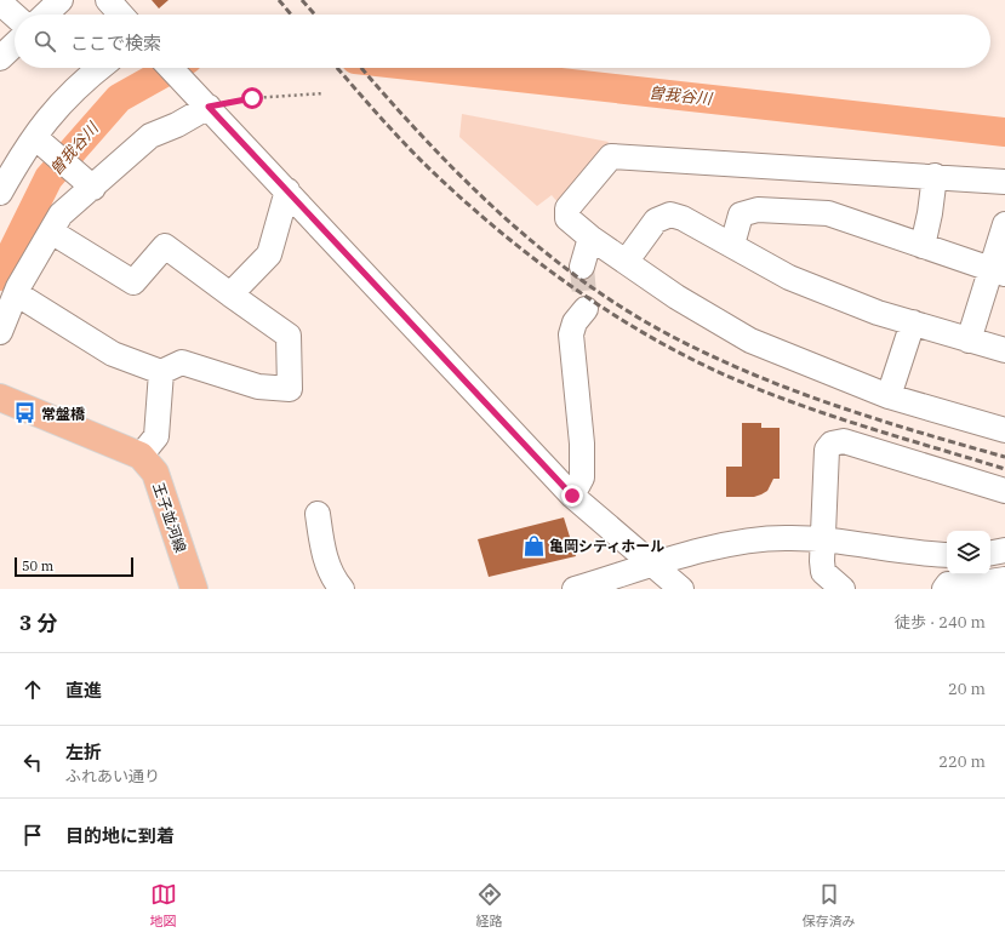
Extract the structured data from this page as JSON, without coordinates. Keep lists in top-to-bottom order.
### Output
{
  "streets": {
    "main road": ["王子並河線"]
  },
  "water": ["曽我谷川"],
  "places": {
    "bus stop": ["常盤橋"],
    "shop": ["亀岡シティホール"]
  },
  "scale_bar": "50 m",
  "page": {
    "search": "ここで検索",
    "scale": "50 m",
    "heading": ["3 分", "徒歩 · 240 m"],
    "list": [
      ["直進", "20 m"],
      ["左折", "ふれあい通り", "220 m"],
      "目的地に到着"
    ],
    "nav": ["地図", "経路", "保存済み"]
  }
}
